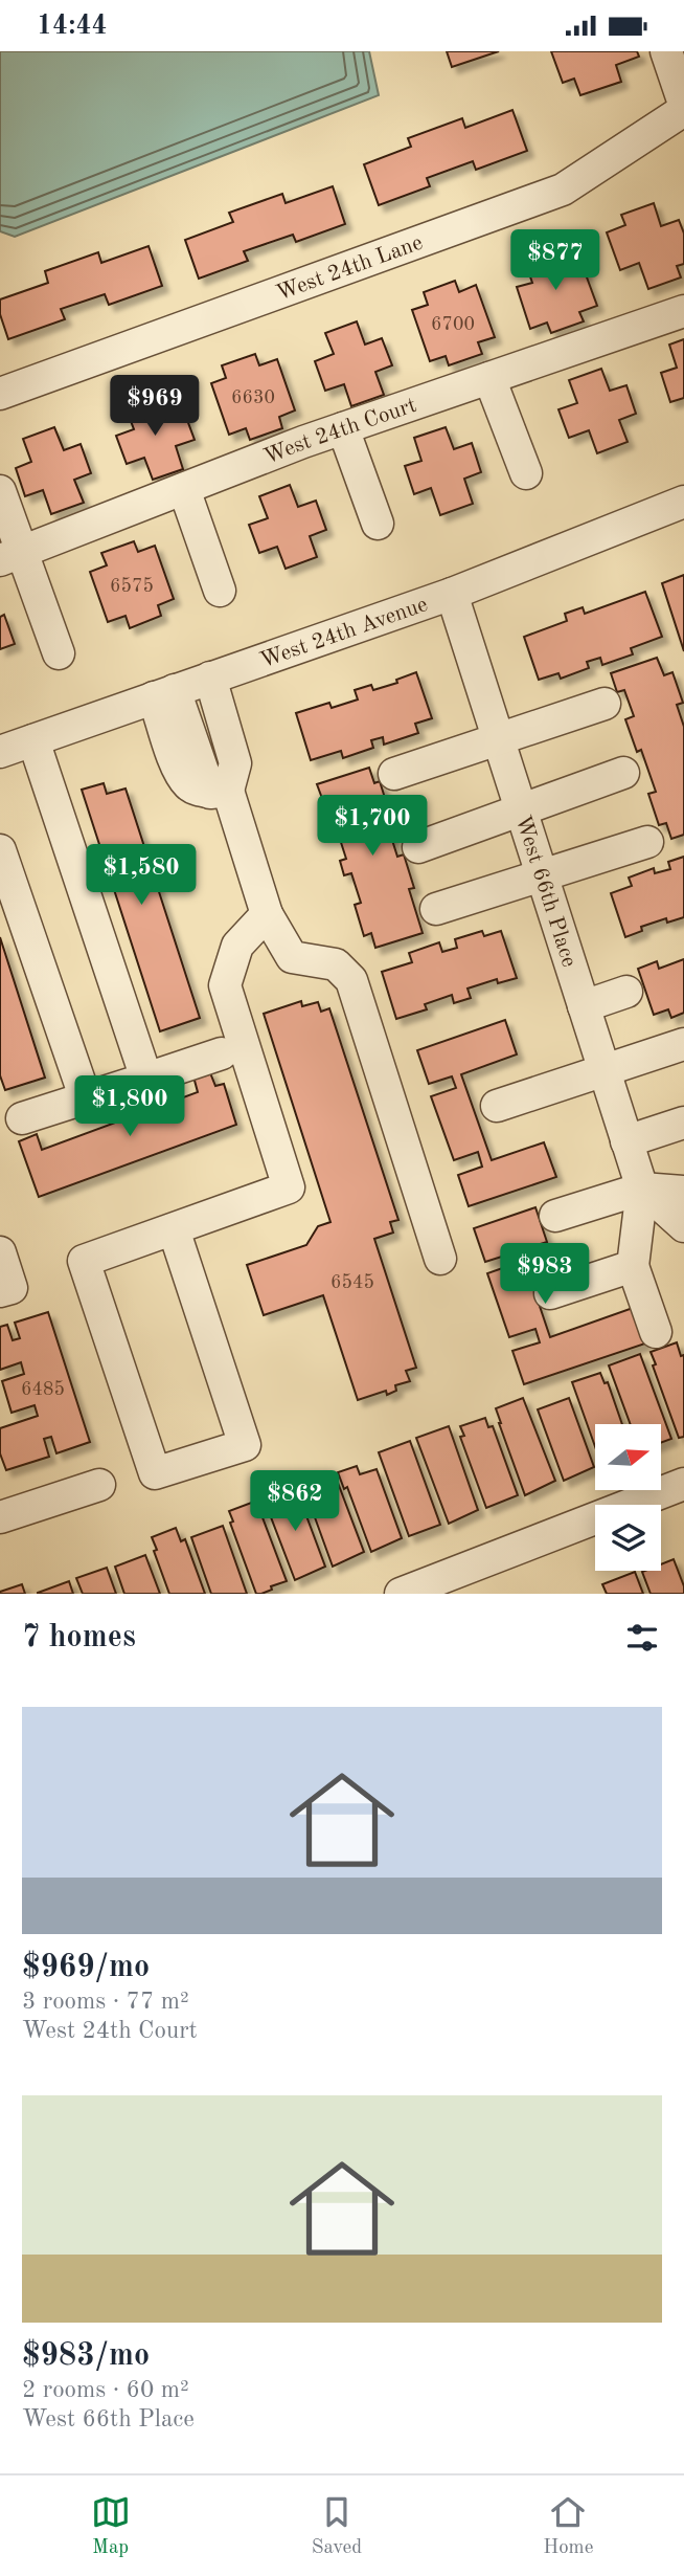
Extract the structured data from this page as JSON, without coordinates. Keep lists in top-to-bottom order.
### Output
{
  "streets": {
    "street": [
      "West 24th Lane",
      "West 24th Court",
      "West 24th Avenue",
      "West 66th Place"
    ]
  },
  "crossings": [
    ["West 24th Avenue", "West 66th Place"]
  ],
  "house_numbers": [
    "6700",
    "6630",
    "6575",
    "6545",
    "6485"
  ],
  "north": "right",
  "page": {
    "status": "14:44",
    "price": [
      "$877",
      "$969",
      "$1,700",
      "$1,580",
      "$1,800",
      "$983",
      "$862"
    ],
    "heading": "7 homes",
    "list": [
      {
        "name": "$969/mo",
        "note": "3 rooms · 77 m² · West 24th Court"
      },
      {
        "name": "$983/mo",
        "note": "2 rooms · 60 m² · West 66th Place"
      }
    ],
    "tabs": ["Map", "Saved", "Home"]
  }
}
